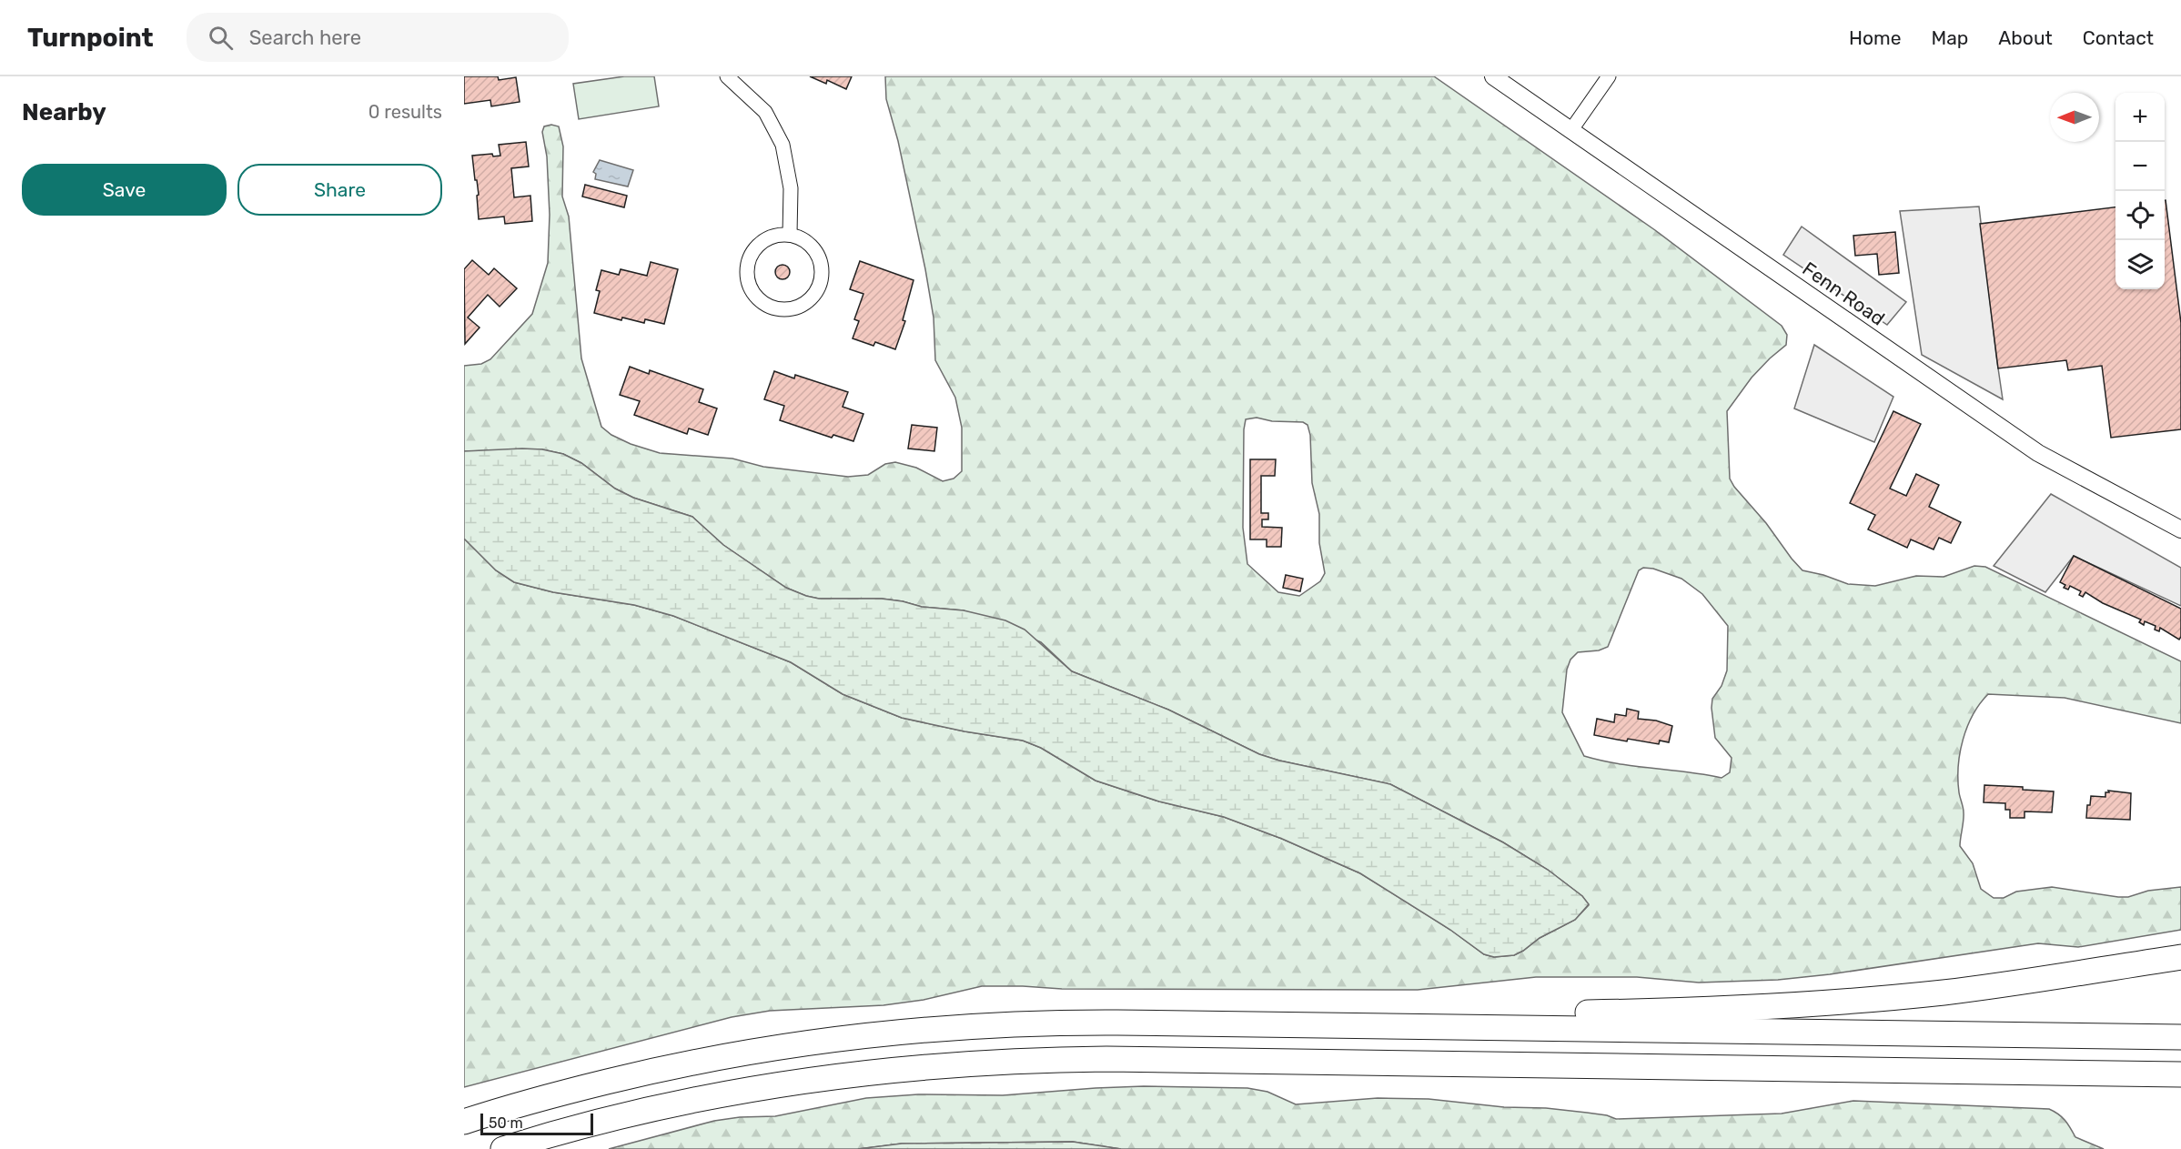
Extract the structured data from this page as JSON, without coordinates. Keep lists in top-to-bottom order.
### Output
{
  "streets": {
    "street": ["Fenn Road"]
  },
  "scale_bar": "50 m",
  "north": "left",
  "page": {
    "header": "Turnpoint",
    "search": "Search here",
    "nav": [
      "Home",
      "Map",
      "About",
      "Contact"
    ],
    "heading": ["Nearby", "0 results"],
    "map_buttons": ["+", "−"],
    "buttons": ["Save", "Share"],
    "scale": "50 m"
  }
}
